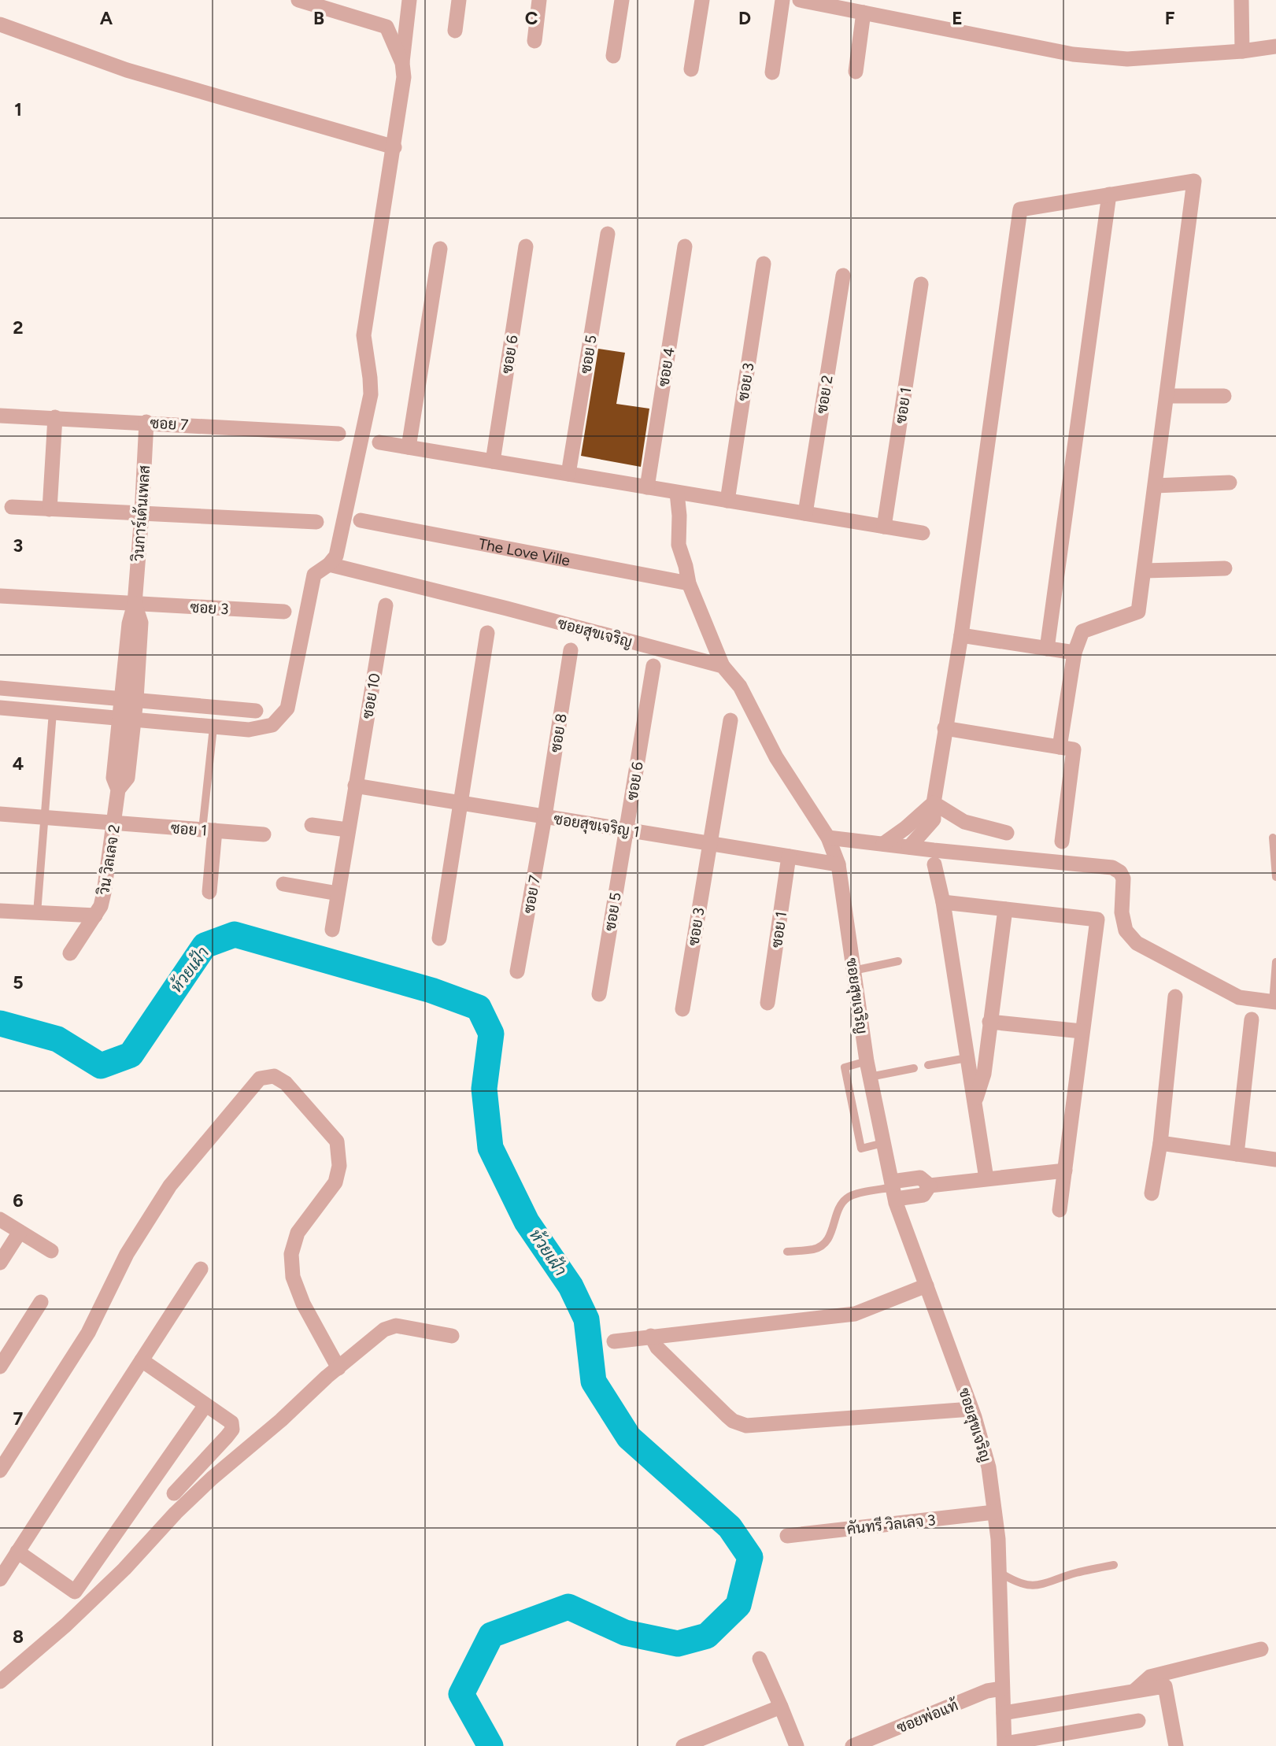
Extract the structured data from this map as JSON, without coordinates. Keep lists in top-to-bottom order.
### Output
{
  "streets": {
    "street": [
      "ซอย 6",
      "ซอย 5",
      "ซอย 4",
      "ซอย 3",
      "ซอย 2",
      "ซอย 1",
      "ซอย 7",
      "วินการ์เด้นเพลส",
      "The Love Ville",
      "ซอยสุขเจริญ",
      "ซอย 10",
      "ซอย 8",
      "ซอยสุขเจริญ 1",
      "วิน วิลเลจ 2",
      "คันทรี วิลเลจ 3",
      "ซอยพ่อแท้"
    ]
  },
  "crossings": [
    ["ซอย 6", "ซอย 5"],
    ["ซอย 6", "ซอยสุขเจริญ 1"],
    ["ซอย 5", "ซอยสุขเจริญ 1"],
    ["ซอย 3", "วินการ์เด้นเพลส"],
    ["ซอย 3", "ซอยสุขเจริญ 1"],
    ["ซอย 1", "ซอยสุขเจริญ 1"],
    ["ซอย 1", "วิน วิลเลจ 2"],
    ["ซอย 7", "วินการ์เด้นเพลส"],
    ["ซอย 7", "ซอย 8"],
    ["ซอย 7", "ซอยสุขเจริญ 1"],
    ["วินการ์เด้นเพลส", "วิน วิลเลจ 2"],
    ["ซอยสุขเจริญ", "ซอยสุขเจริญ 1"],
    ["ซอยสุขเจริญ", "คันทรี วิลเลจ 3"],
    ["ซอยสุขเจริญ", "ซอยพ่อแท้"],
    ["ซอย 10", "ซอยสุขเจริญ 1"],
    ["ซอย 8", "ซอยสุขเจริญ 1"]
  ],
  "water": ["ห้วยเฝ้า"],
  "grid": {
    "columns": [
      "A",
      "B",
      "C",
      "D",
      "E",
      "F"
    ],
    "rows": [
      "1",
      "2",
      "3",
      "4",
      "5",
      "6",
      "7",
      "8"
    ]
  }
}
